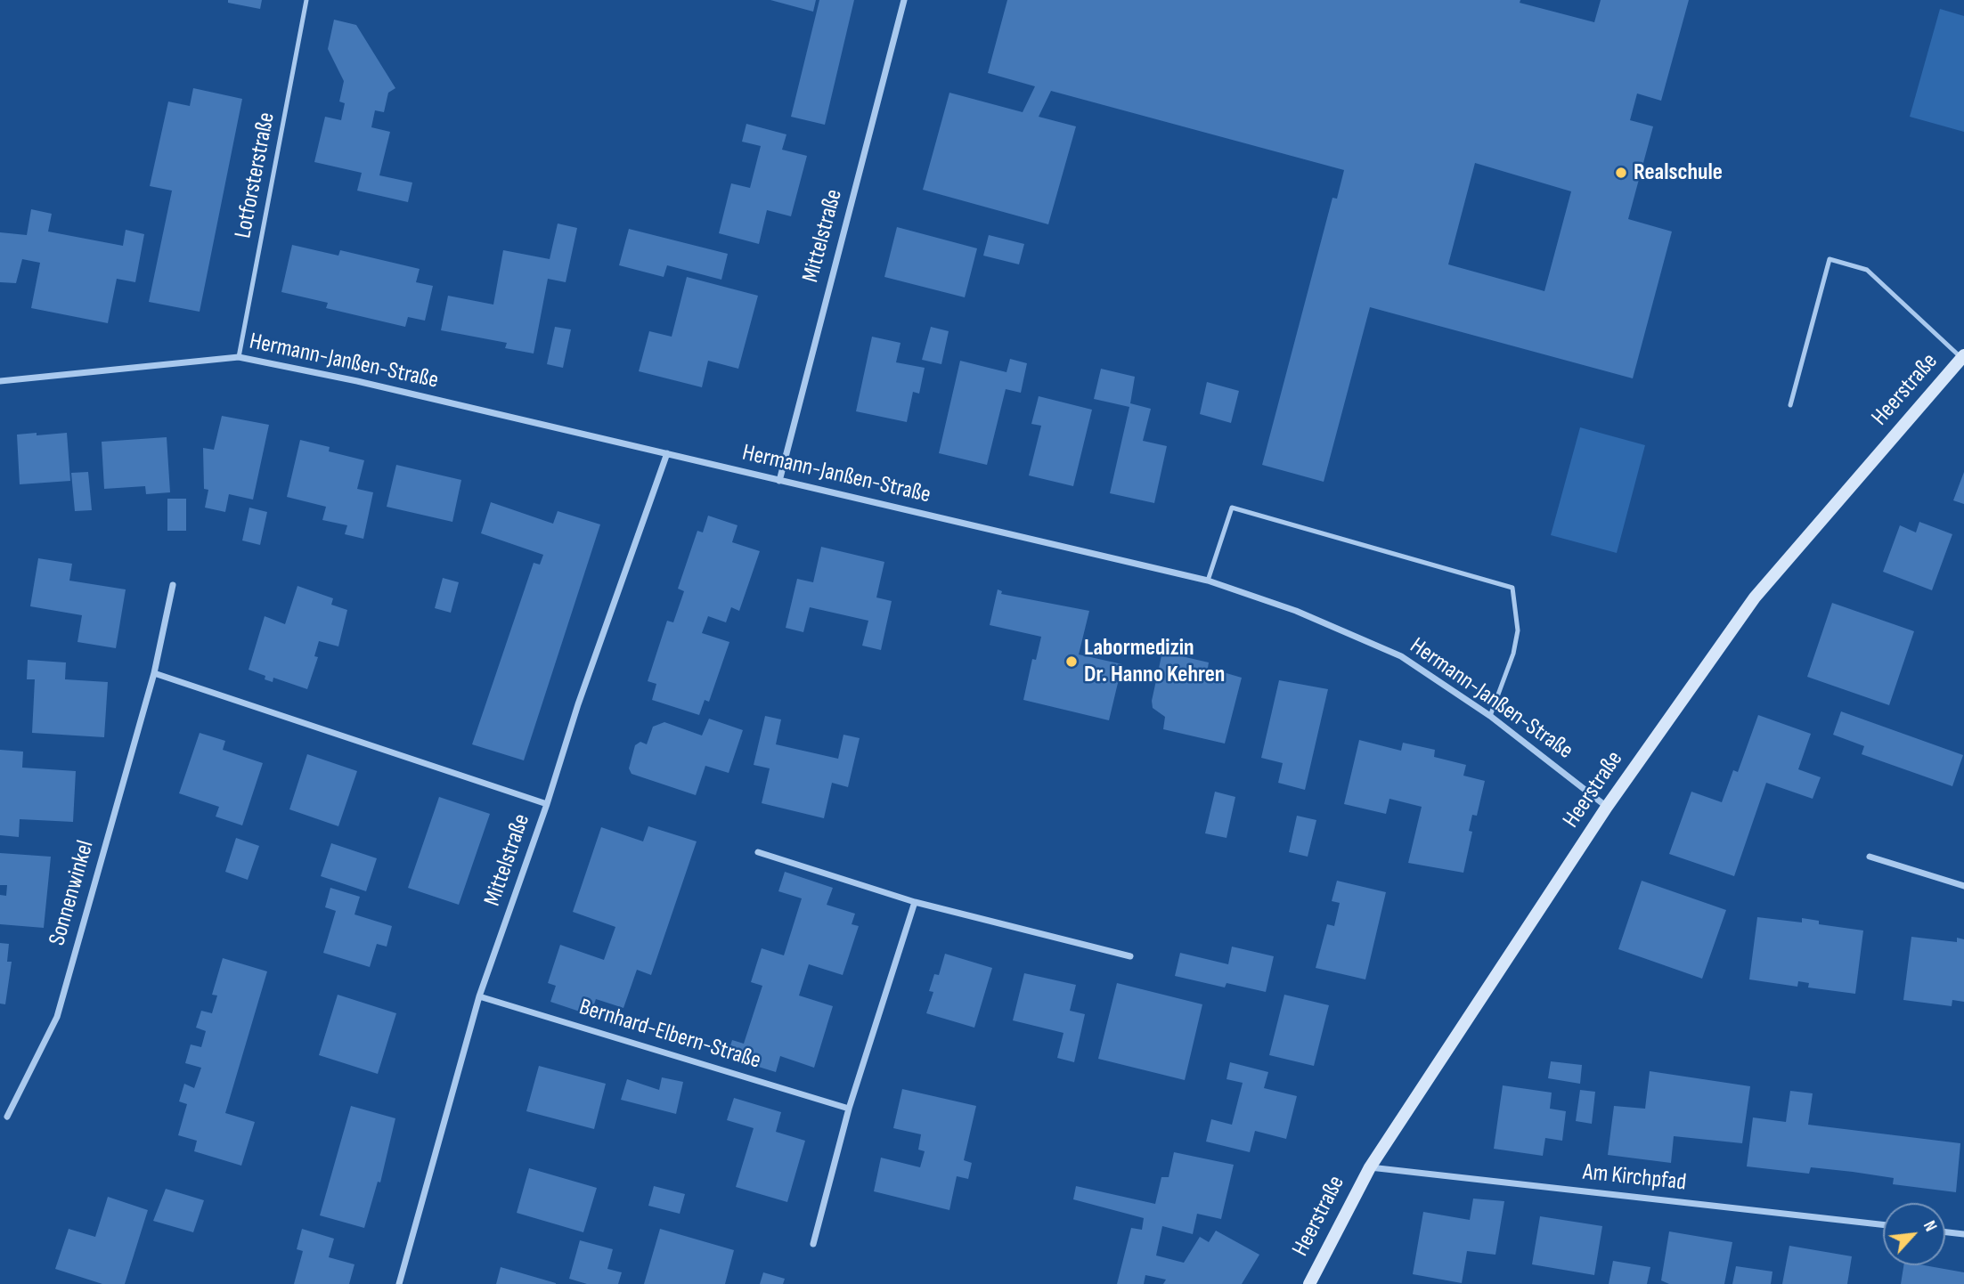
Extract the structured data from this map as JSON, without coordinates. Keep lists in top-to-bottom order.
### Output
{
  "streets": {
    "main road": ["Heerstraße"],
    "street": [
      "Mittelstraße",
      "Hermann-Janßen-Straße",
      "Sonnenwinkel",
      "Bernhard-Elbern-Straße",
      "Am Kirchpfad"
    ],
    "lane": ["Lotforsterstraße"]
  },
  "crossings": [
    ["Lotforsterstraße", "Hermann-Janßen-Straße"],
    ["Mittelstraße", "Hermann-Janßen-Straße"],
    ["Mittelstraße", "Bernhard-Elbern-Straße"],
    ["Hermann-Janßen-Straße", "Heerstraße"],
    ["Heerstraße", "Am Kirchpfad"]
  ],
  "places": ["Realschule", "Labormedizin Dr. Hanno Kehren"],
  "north": "top right"
}
